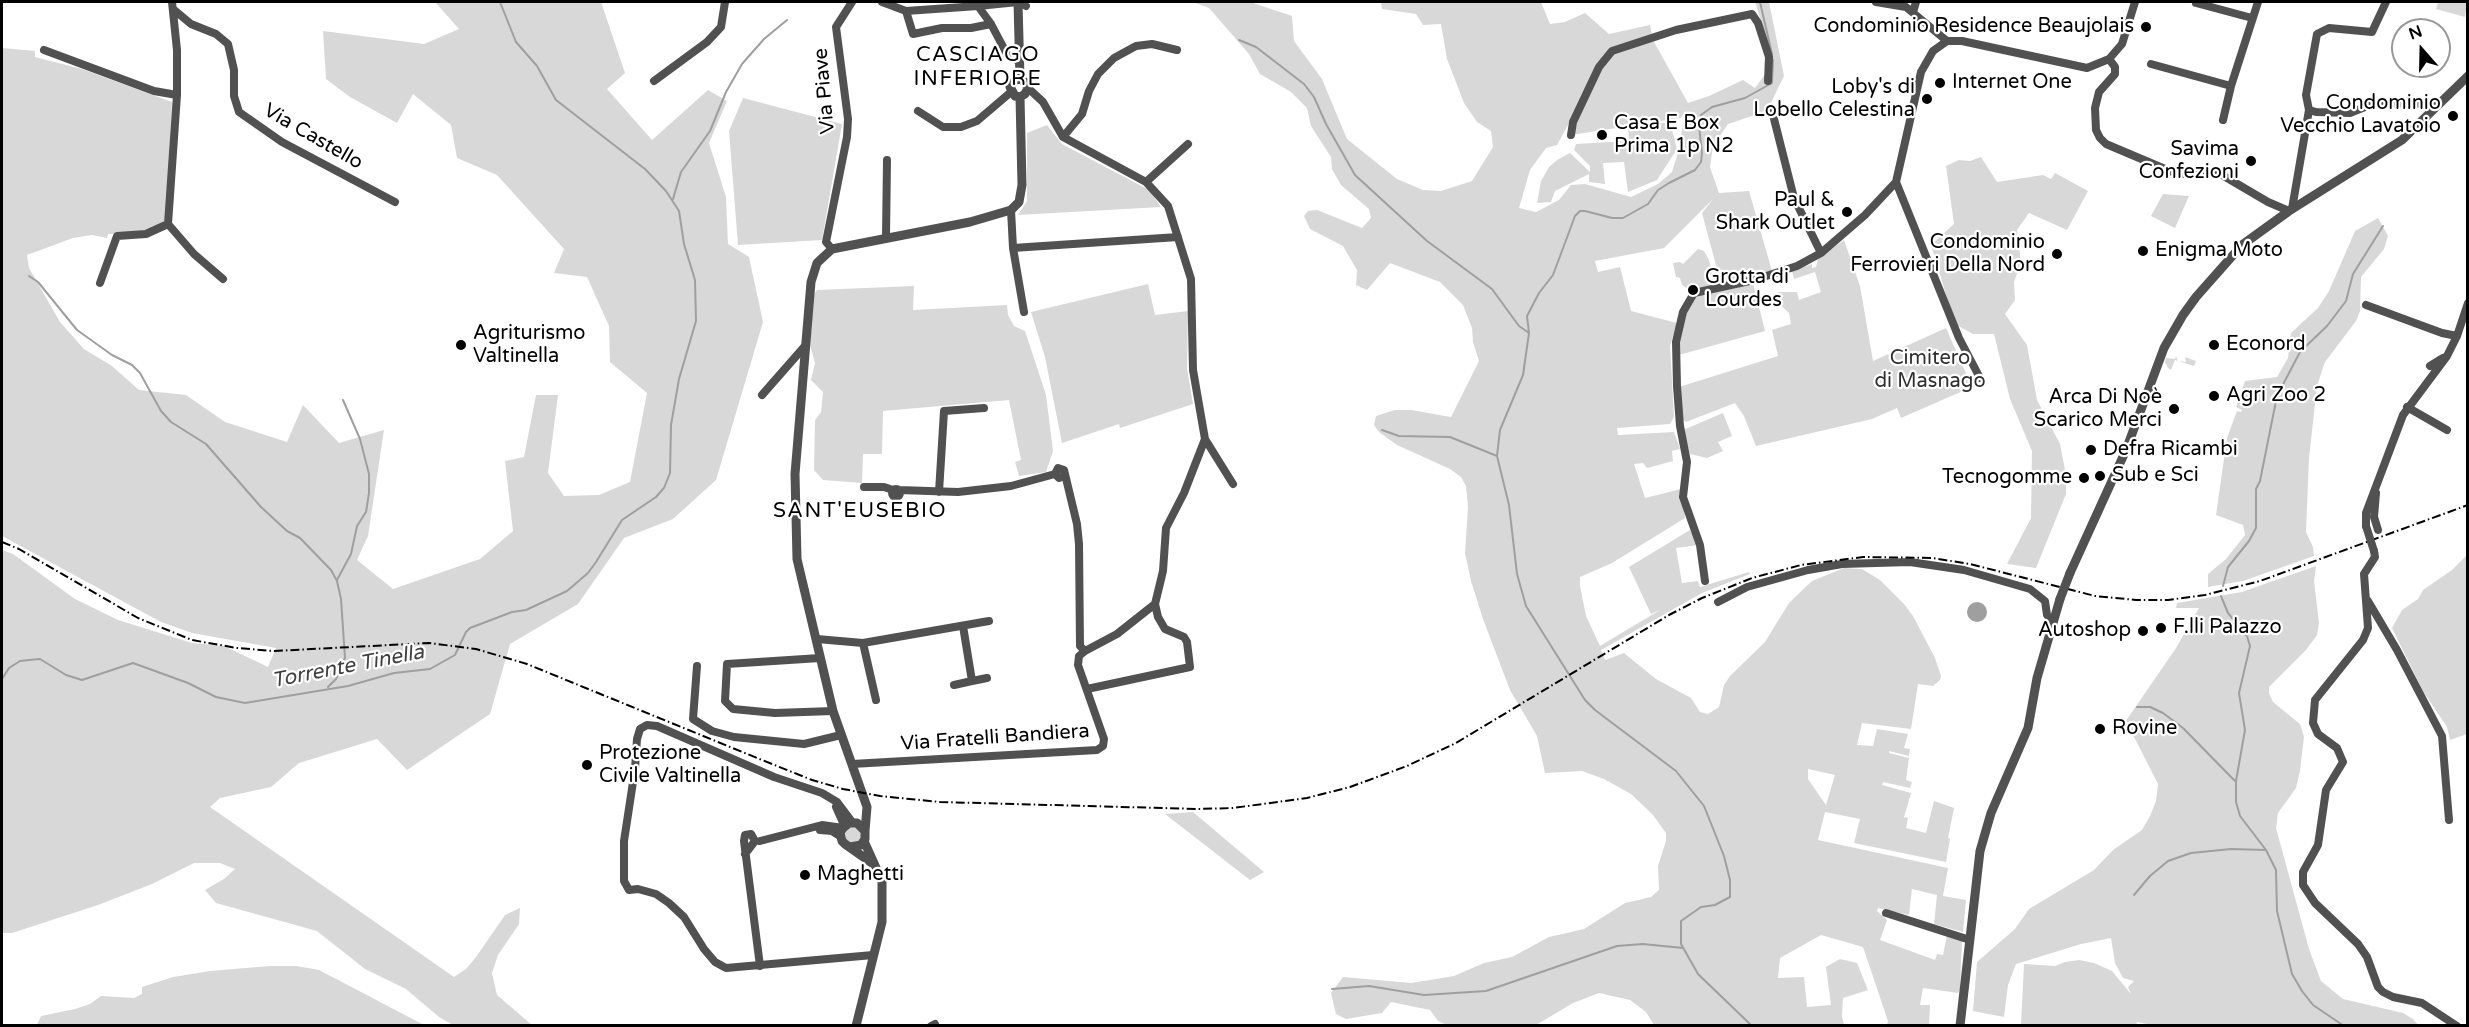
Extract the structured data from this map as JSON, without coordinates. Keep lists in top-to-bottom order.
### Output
{
  "streets": {
    "street": ["Via Piave", "Via Castello", "Via Fratelli Bandiera"]
  },
  "districts": ["CASCIAGO INFERIORE", "SANT'EUSEBIO"],
  "water": ["Torrente Tinella"],
  "parks": ["Cimitero di Masnago"],
  "places": [
    "Condominio Residence Beaujolais",
    "Internet One",
    "Loby's di Lobello Celestina",
    "Condominio Vecchio Lavatoio",
    "Casa E Box Prima 1p N2",
    "Savima Confezioni",
    "Paul & Shark Outlet",
    "Enigma Moto",
    "Condominio Ferrovieri Della Nord",
    "Grotta di Lourdes",
    "Agriturismo Valtinella",
    "Econord",
    "Agri Zoo 2",
    "Arca Di Noè Scarico Merci",
    "Defra Ricambi",
    "Sub e Sci",
    "Tecnogomme",
    "F.lli Palazzo",
    "Autoshop",
    "Rovine",
    "Protezione Civile Valtinella",
    "Maghetti"
  ],
  "north": "top"
}
